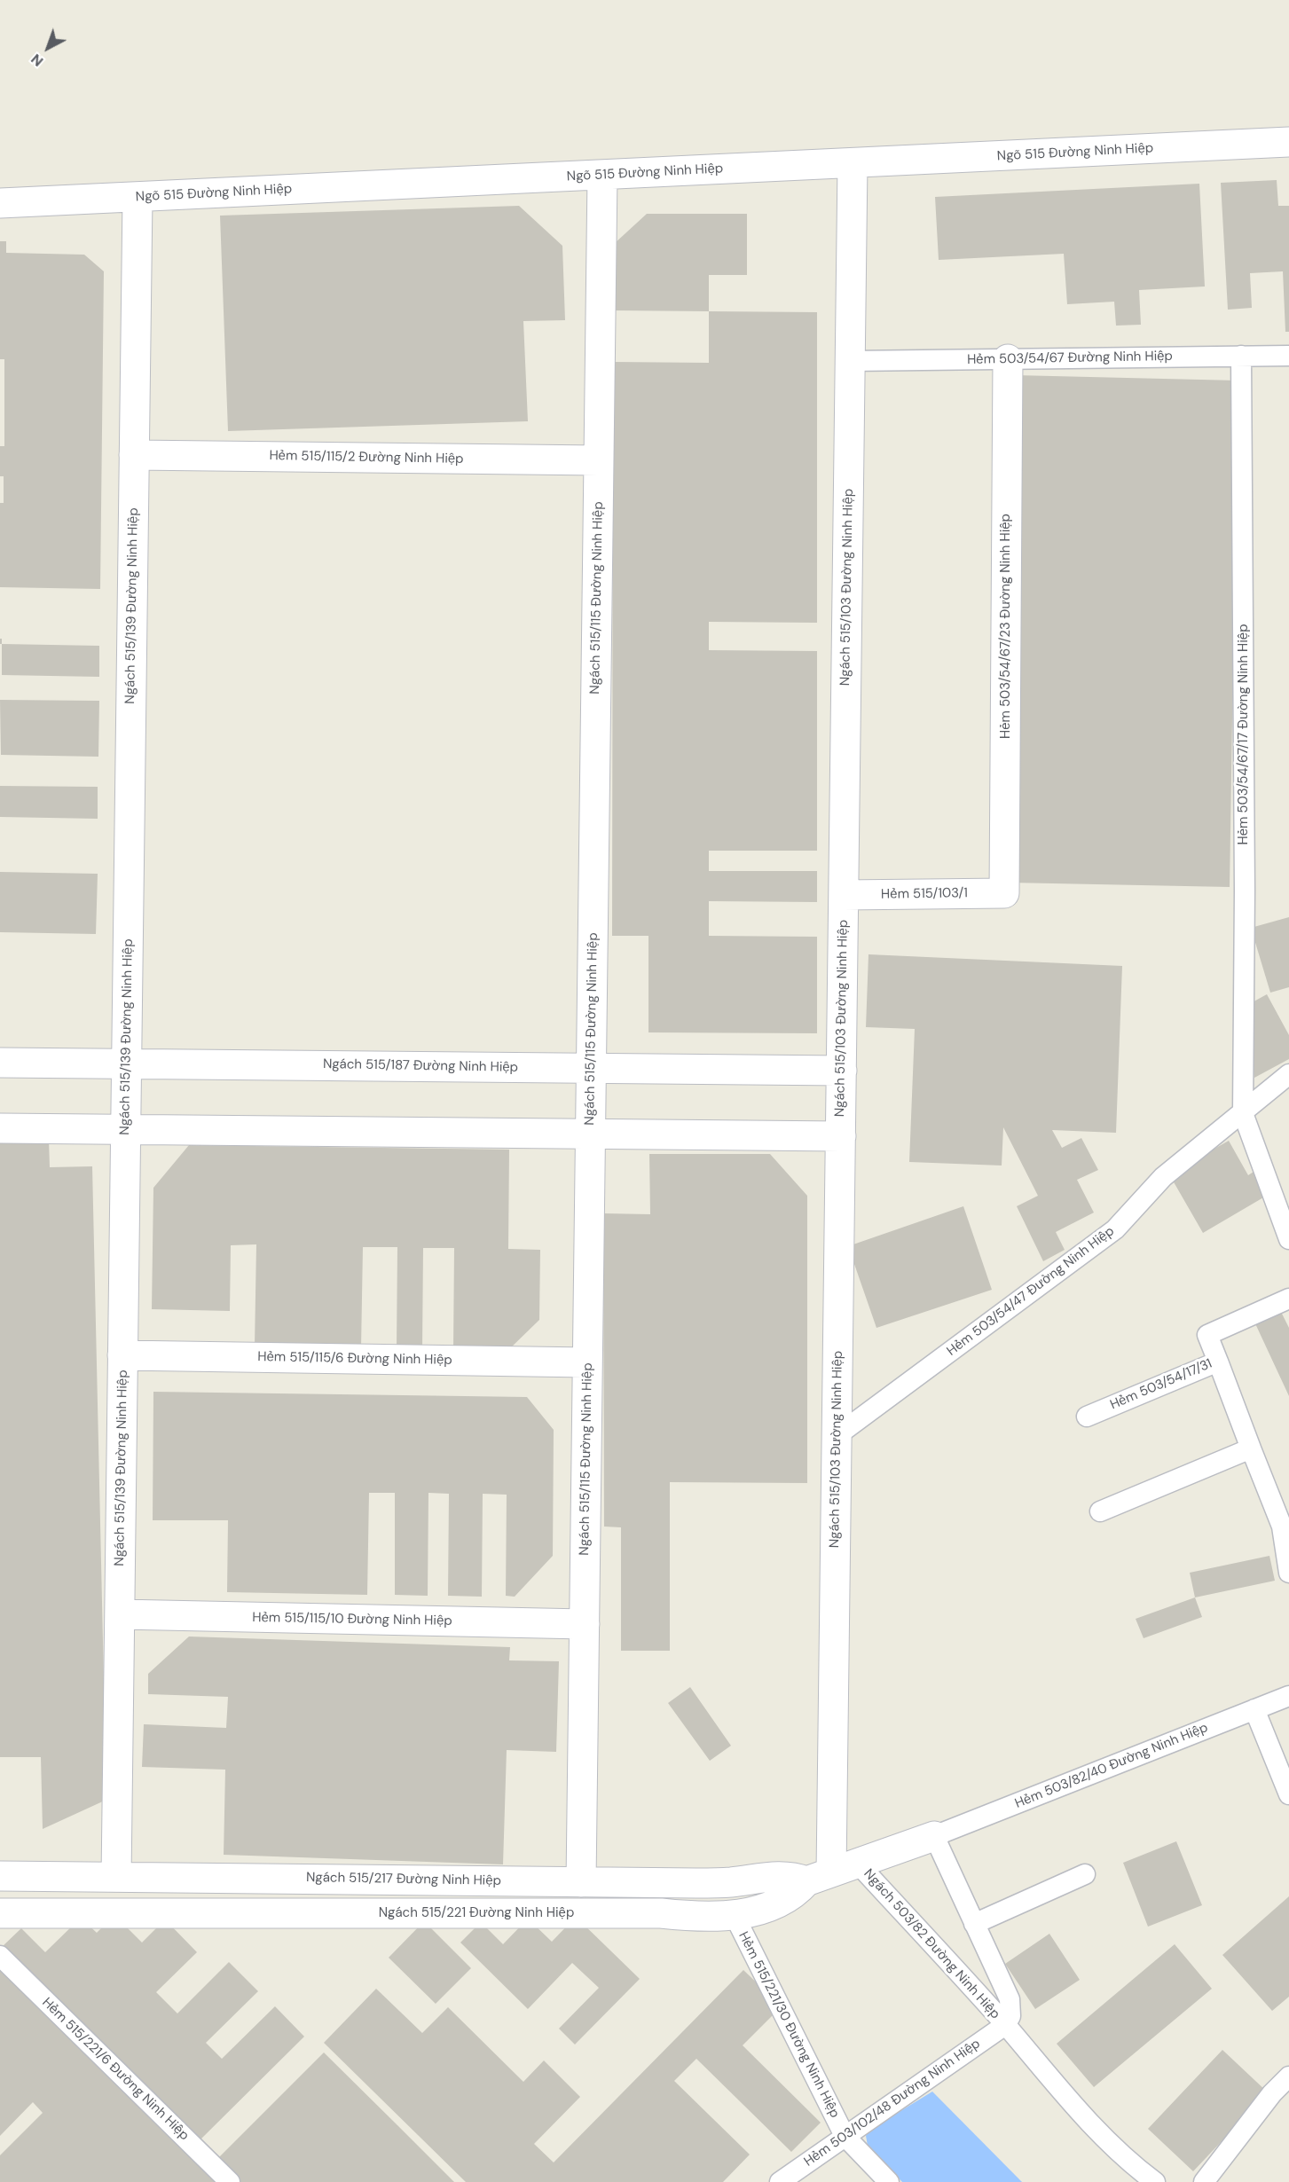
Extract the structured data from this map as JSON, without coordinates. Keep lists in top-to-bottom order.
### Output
{
  "streets": {
    "street": [
      "Ngõ 515 Đường Ninh Hiệp",
      "Hẻm 515/115/2 Đường Ninh Hiệp",
      "Ngách 515/103 Đường Ninh Hiệp",
      "Ngách 515/115 Đường Ninh Hiệp",
      "Ngách 515/139 Đường Ninh Hiệp",
      "Hẻm 503/54/67/23 Đường Ninh Hiệp",
      "Hẻm 515/103/1",
      "Ngách 515/187 Đường Ninh Hiệp",
      "Hẻm 515/115/6 Đường Ninh Hiệp",
      "Hẻm 515/115/10 Đường Ninh Hiệp",
      "Ngách 515/217 Đường Ninh Hiệp",
      "Ngách 515/221 Đường Ninh Hiệp"
    ],
    "lane": [
      "Hẻm 503/54/67 Đường Ninh Hiệp",
      "Hẻm 503/54/67/17 Đường Ninh Hiệp",
      "Hẻm 503/54/47 Đường Ninh Hiệp",
      "Hẻm 503/54/17/31",
      "Hẻm 503/82/40 Đường Ninh Hiệp",
      "Ngách 503/82 Đường Ninh Hiệp",
      "Hẻm 515/221/30 Đường Ninh Hiệp",
      "Hẻm 515/221/6 Đường Ninh Hiệp",
      "Hẻm 503/102/48 Đường Ninh Hiệp"
    ]
  },
  "crossings": [
    ["Ngõ 515 Đường Ninh Hiệp", "Ngách 515/103 Đường Ninh Hiệp"],
    ["Ngõ 515 Đường Ninh Hiệp", "Ngách 515/115 Đường Ninh Hiệp"],
    ["Ngõ 515 Đường Ninh Hiệp", "Ngách 515/139 Đường Ninh Hiệp"],
    ["Hẻm 503/54/67 Đường Ninh Hiệp", "Ngách 515/103 Đường Ninh Hiệp"],
    ["Hẻm 503/54/67 Đường Ninh Hiệp", "Hẻm 503/54/67/23 Đường Ninh Hiệp"],
    ["Hẻm 503/54/67 Đường Ninh Hiệp", "Hẻm 503/54/67/17 Đường Ninh Hiệp"],
    ["Hẻm 515/115/2 Đường Ninh Hiệp", "Ngách 515/115 Đường Ninh Hiệp"],
    ["Hẻm 515/115/2 Đường Ninh Hiệp", "Ngách 515/139 Đường Ninh Hiệp"],
    ["Ngách 515/103 Đường Ninh Hiệp", "Hẻm 515/103/1"],
    ["Ngách 515/103 Đường Ninh Hiệp", "Ngách 515/187 Đường Ninh Hiệp"],
    ["Ngách 515/103 Đường Ninh Hiệp", "Hẻm 503/54/47 Đường Ninh Hiệp"],
    ["Ngách 515/103 Đường Ninh Hiệp", "Ngách 515/217 Đường Ninh Hiệp"],
    ["Ngách 515/103 Đường Ninh Hiệp", "Ngách 515/221 Đường Ninh Hiệp"],
    ["Ngách 515/115 Đường Ninh Hiệp", "Ngách 515/187 Đường Ninh Hiệp"],
    ["Ngách 515/115 Đường Ninh Hiệp", "Hẻm 515/115/6 Đường Ninh Hiệp"],
    ["Ngách 515/115 Đường Ninh Hiệp", "Hẻm 515/115/10 Đường Ninh Hiệp"],
    ["Ngách 515/115 Đường Ninh Hiệp", "Ngách 515/217 Đường Ninh Hiệp"],
    ["Ngách 515/139 Đường Ninh Hiệp", "Ngách 515/187 Đường Ninh Hiệp"],
    ["Ngách 515/139 Đường Ninh Hiệp", "Hẻm 515/115/6 Đường Ninh Hiệp"],
    ["Ngách 515/139 Đường Ninh Hiệp", "Hẻm 515/115/10 Đường Ninh Hiệp"],
    ["Ngách 515/139 Đường Ninh Hiệp", "Ngách 515/217 Đường Ninh Hiệp"],
    ["Hẻm 503/54/67/23 Đường Ninh Hiệp", "Hẻm 515/103/1"],
    ["Hẻm 503/54/67/17 Đường Ninh Hiệp", "Hẻm 503/54/47 Đường Ninh Hiệp"],
    ["Hẻm 503/82/40 Đường Ninh Hiệp", "Ngách 515/221 Đường Ninh Hiệp"],
    ["Hẻm 503/82/40 Đường Ninh Hiệp", "Ngách 503/82 Đường Ninh Hiệp"],
    ["Ngách 515/217 Đường Ninh Hiệp", "Ngách 515/221 Đường Ninh Hiệp"],
    ["Ngách 515/221 Đường Ninh Hiệp", "Ngách 503/82 Đường Ninh Hiệp"],
    ["Ngách 515/221 Đường Ninh Hiệp", "Hẻm 515/221/30 Đường Ninh Hiệp"],
    ["Ngách 503/82 Đường Ninh Hiệp", "Hẻm 503/102/48 Đường Ninh Hiệp"],
    ["Hẻm 515/221/30 Đường Ninh Hiệp", "Hẻm 503/102/48 Đường Ninh Hiệp"]
  ],
  "north": "bottom left"
}
